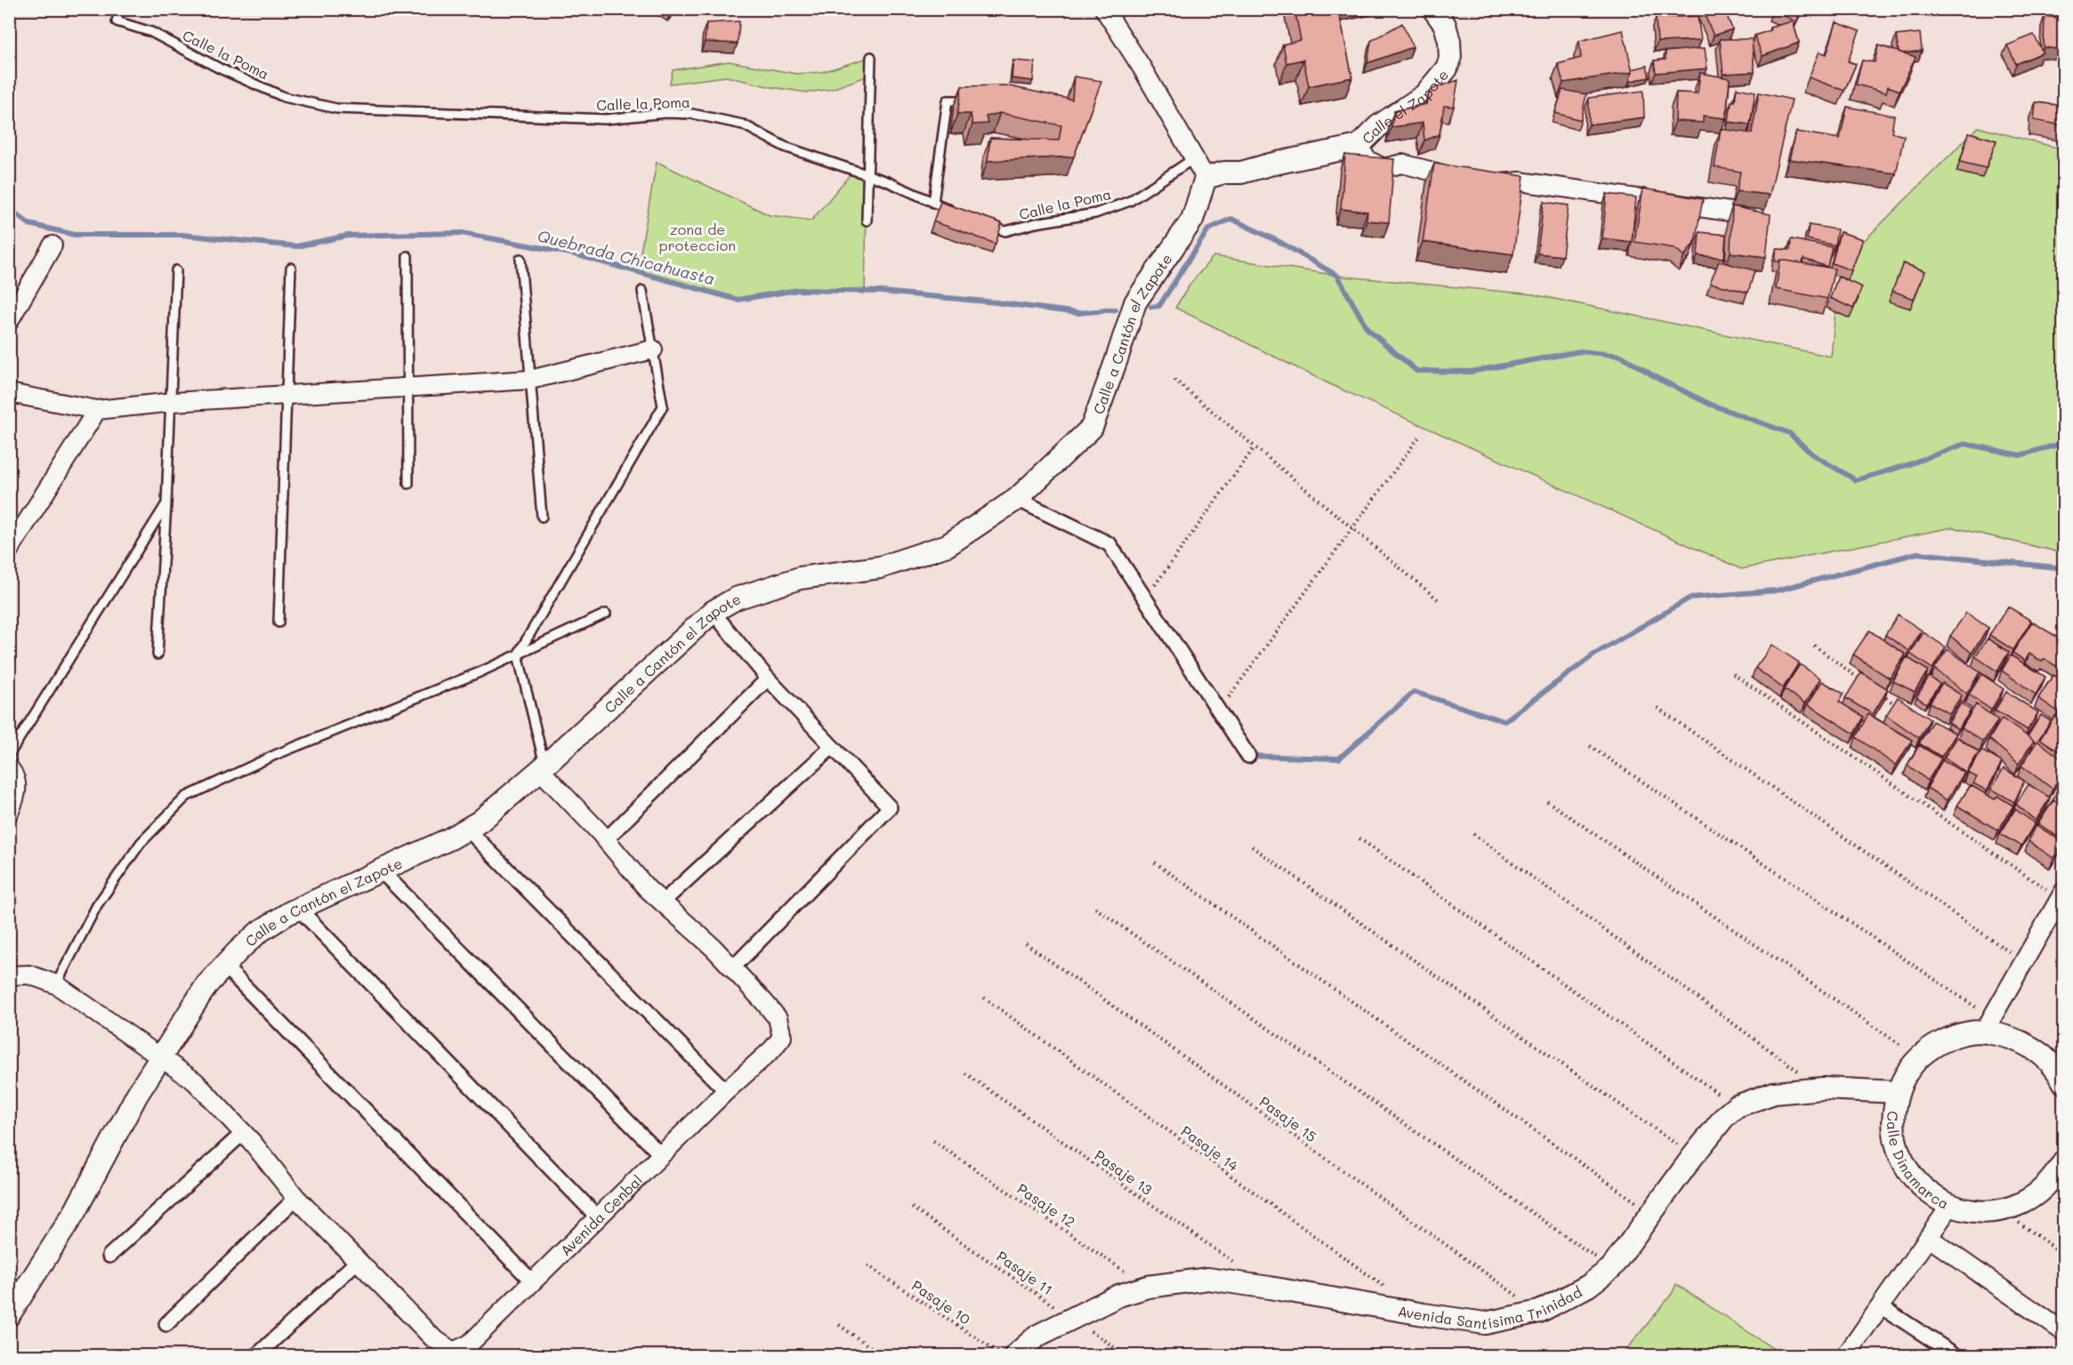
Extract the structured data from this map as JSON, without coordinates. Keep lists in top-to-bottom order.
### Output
{
  "streets": {
    "street": [
      "Calle el Zapote",
      "Calle a Cantón el Zapote",
      "Calle Dinamarca",
      "Avenida Cenbal",
      "Avenida Santísima Trinidad"
    ],
    "lane": ["Calle la Poma"],
    "path": [
      "Pasaje 15",
      "Pasaje 14",
      "Pasaje 13",
      "Pasaje 12",
      "Pasaje 11",
      "Pasaje 10"
    ]
  },
  "crossings": [
    ["Calle el Zapote", "Calle a Cantón el Zapote"],
    ["Calle a Cantón el Zapote", "Avenida Cenbal"],
    ["Pasaje 15", "Avenida Santísima Trinidad"],
    ["Calle Dinamarca", "Avenida Santísima Trinidad"],
    ["Pasaje 12", "Avenida Santísima Trinidad"],
    ["Pasaje 11", "Avenida Santísima Trinidad"]
  ],
  "water": ["Quebrada Chicahuasta"],
  "parks": ["zona de proteccion"]
}
